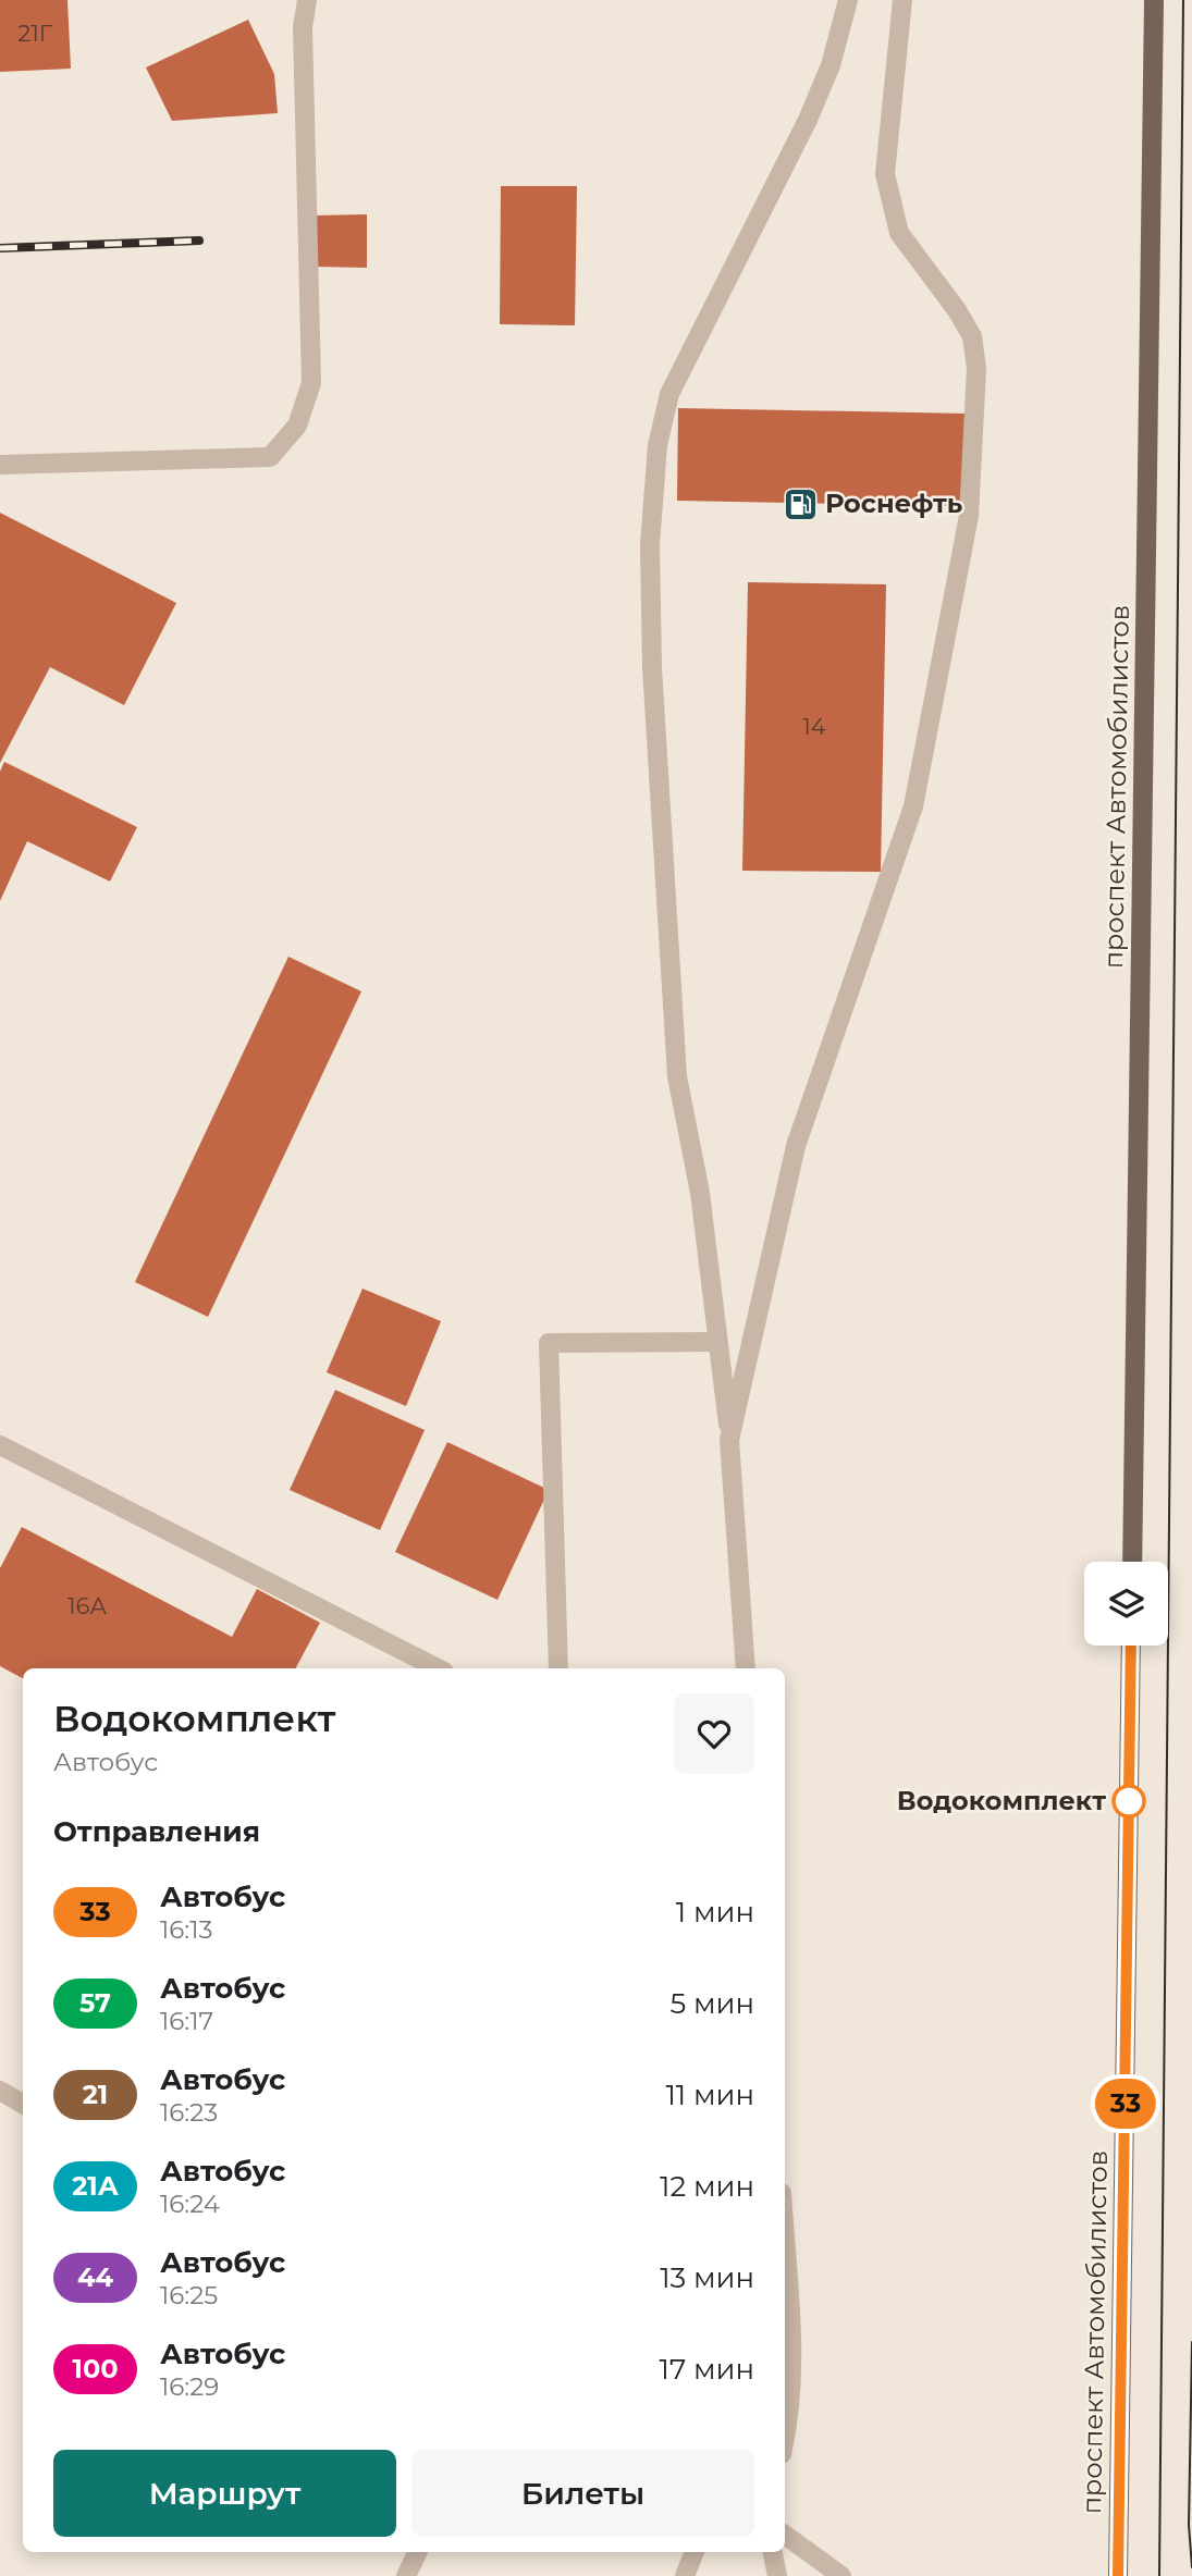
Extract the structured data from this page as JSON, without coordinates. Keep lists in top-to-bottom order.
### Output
{
  "streets": {
    "main road": ["проспект Автомобилистов"]
  },
  "places": {
    "fuel station": ["Роснефть"],
    "other": ["Водокомплект"]
  },
  "lines": ["bus line 33"],
  "house_numbers": ["21Г", "14", "16А"],
  "page": {
    "on_map": "33",
    "heading": [
      ["Водокомплект", "Автобус"],
      "Отправления"
    ],
    "list": [
      {
        "mark": "33",
        "name": "Автобус",
        "note": "16:13",
        "value": "1 мин"
      },
      {
        "mark": "57",
        "name": "Автобус",
        "note": "16:17",
        "value": "5 мин"
      },
      {
        "mark": "21",
        "name": "Автобус",
        "note": "16:23",
        "value": "11 мин"
      },
      {
        "mark": "21А",
        "name": "Автобус",
        "note": "16:24",
        "value": "12 мин"
      },
      {
        "mark": "44",
        "name": "Автобус",
        "note": "16:25",
        "value": "13 мин"
      },
      {
        "mark": "100",
        "name": "Автобус",
        "note": "16:29",
        "value": "17 мин"
      }
    ],
    "buttons": ["Маршрут", "Билеты"]
  }
}
